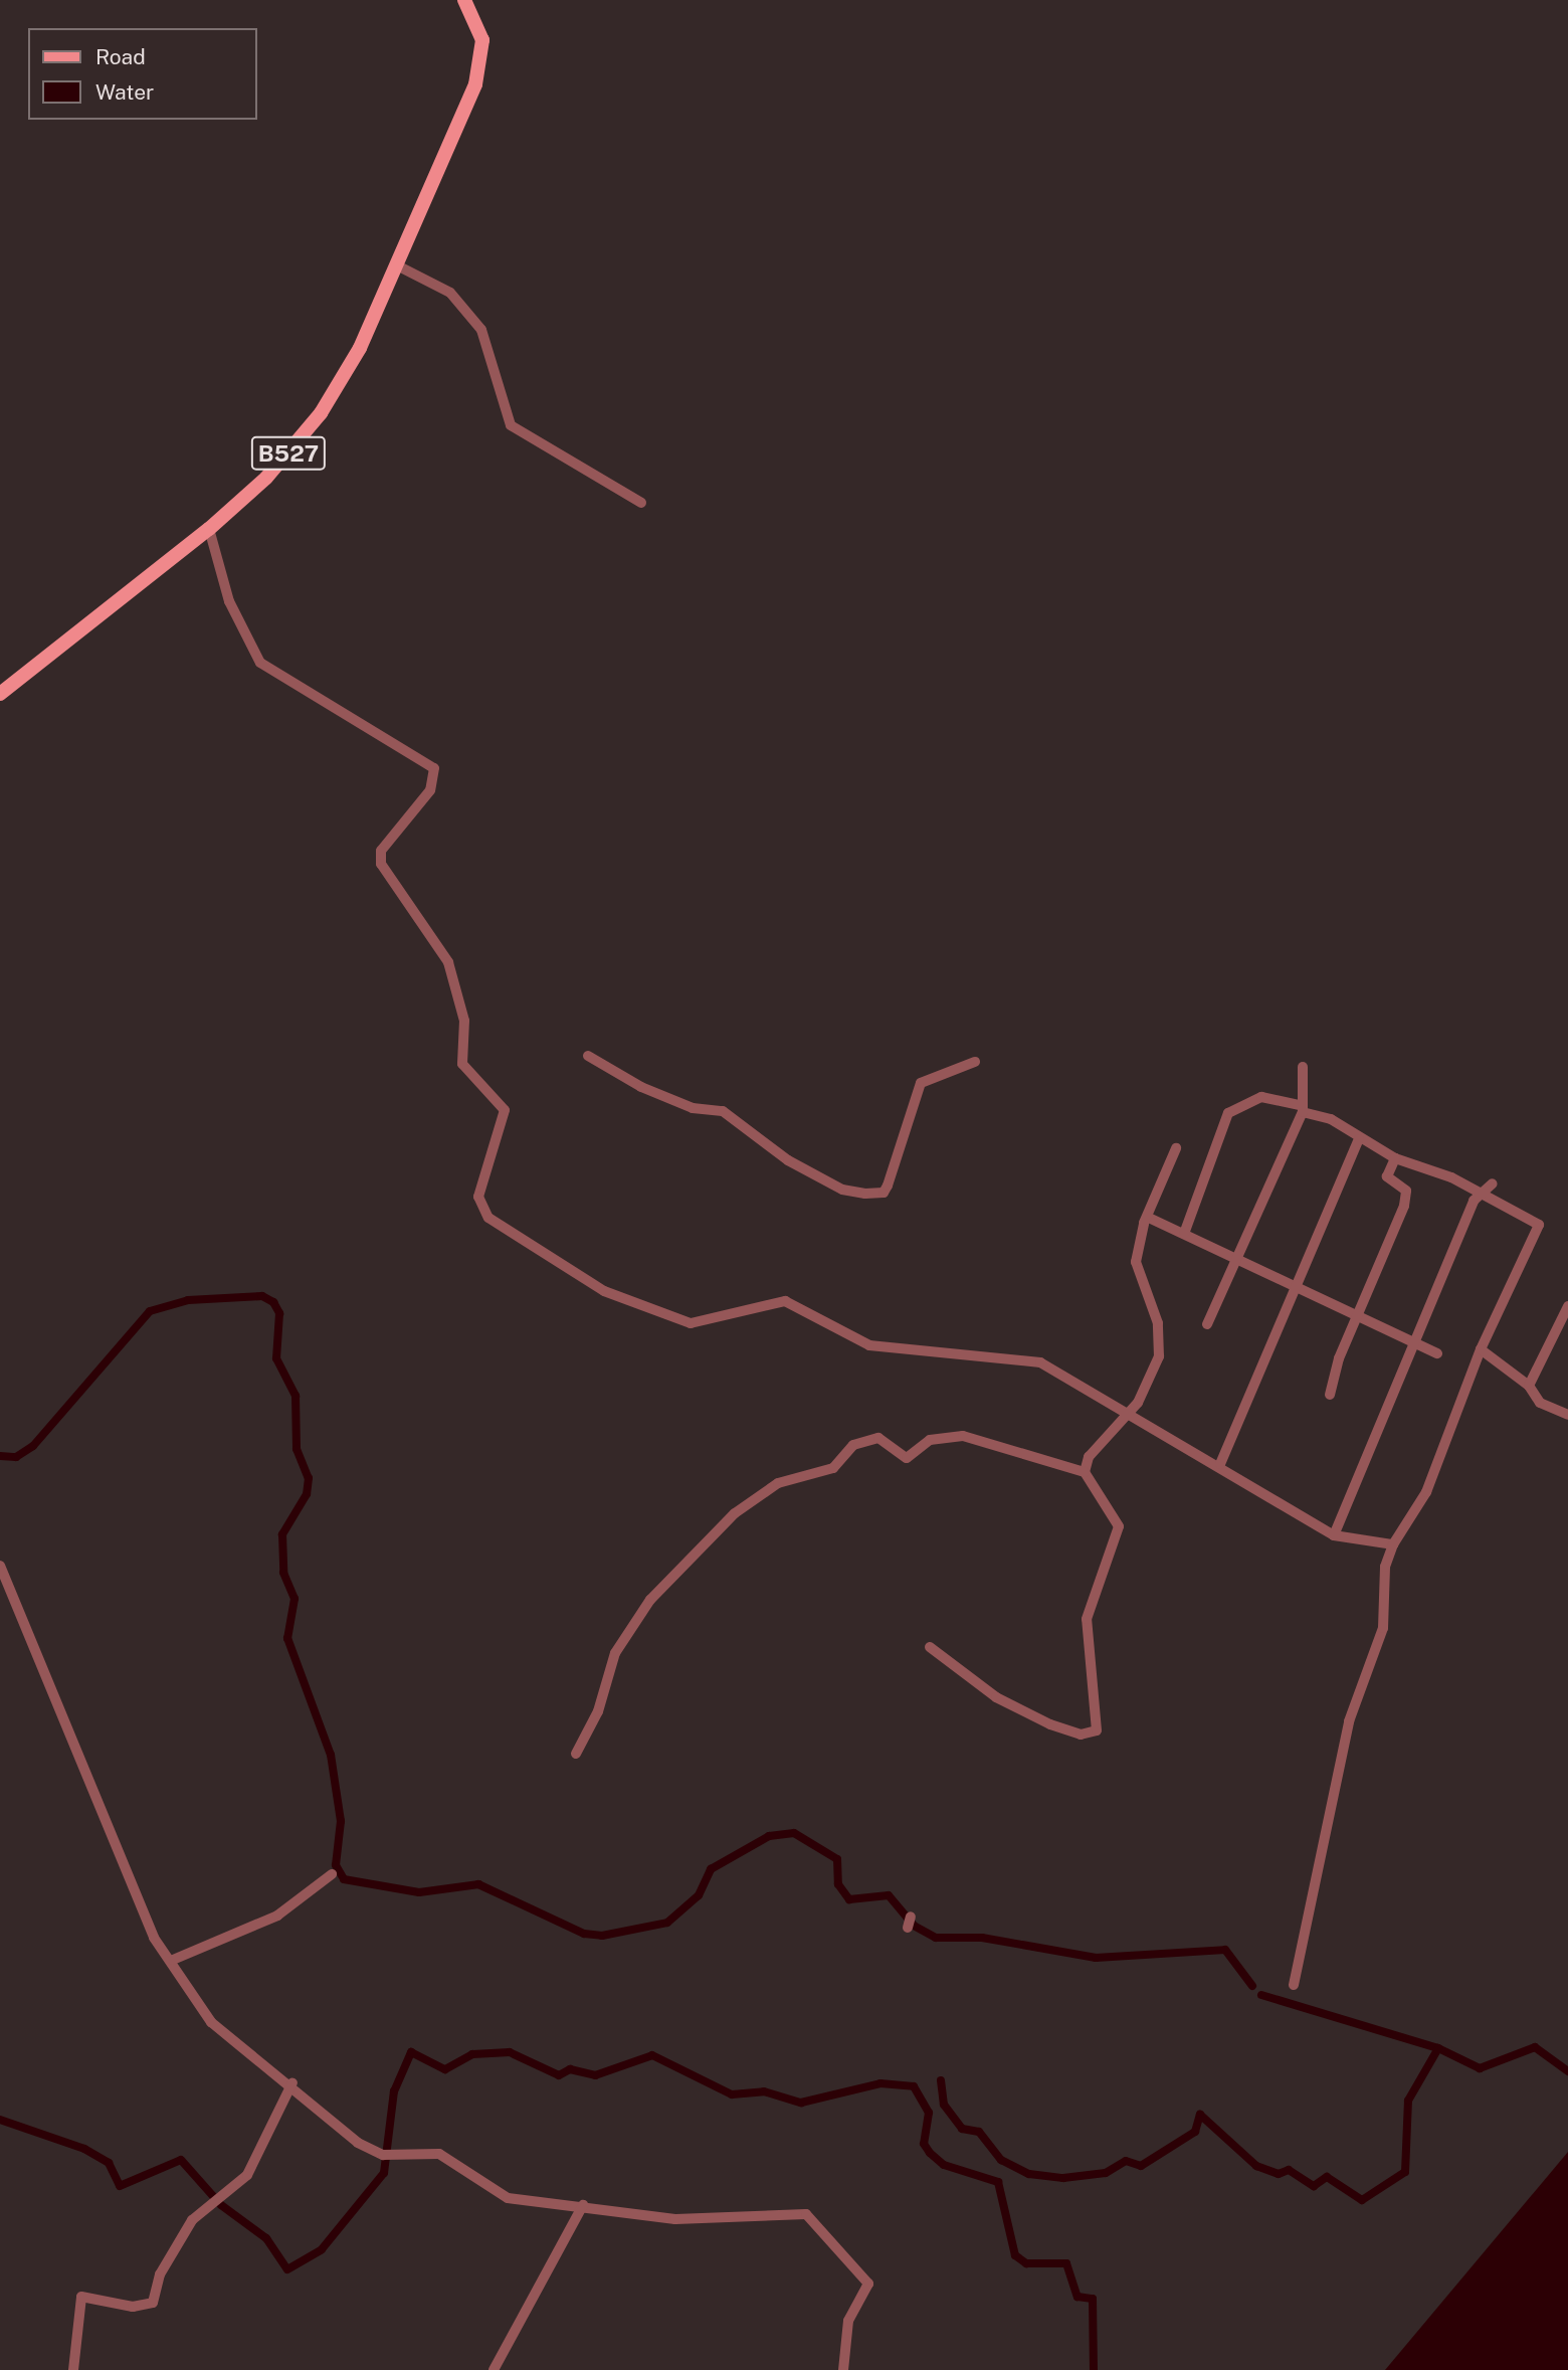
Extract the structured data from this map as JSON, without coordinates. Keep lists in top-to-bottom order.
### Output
{
  "streets": {
    "main road": ["B527"]
  },
  "legend": ["Road", "Water"]
}
